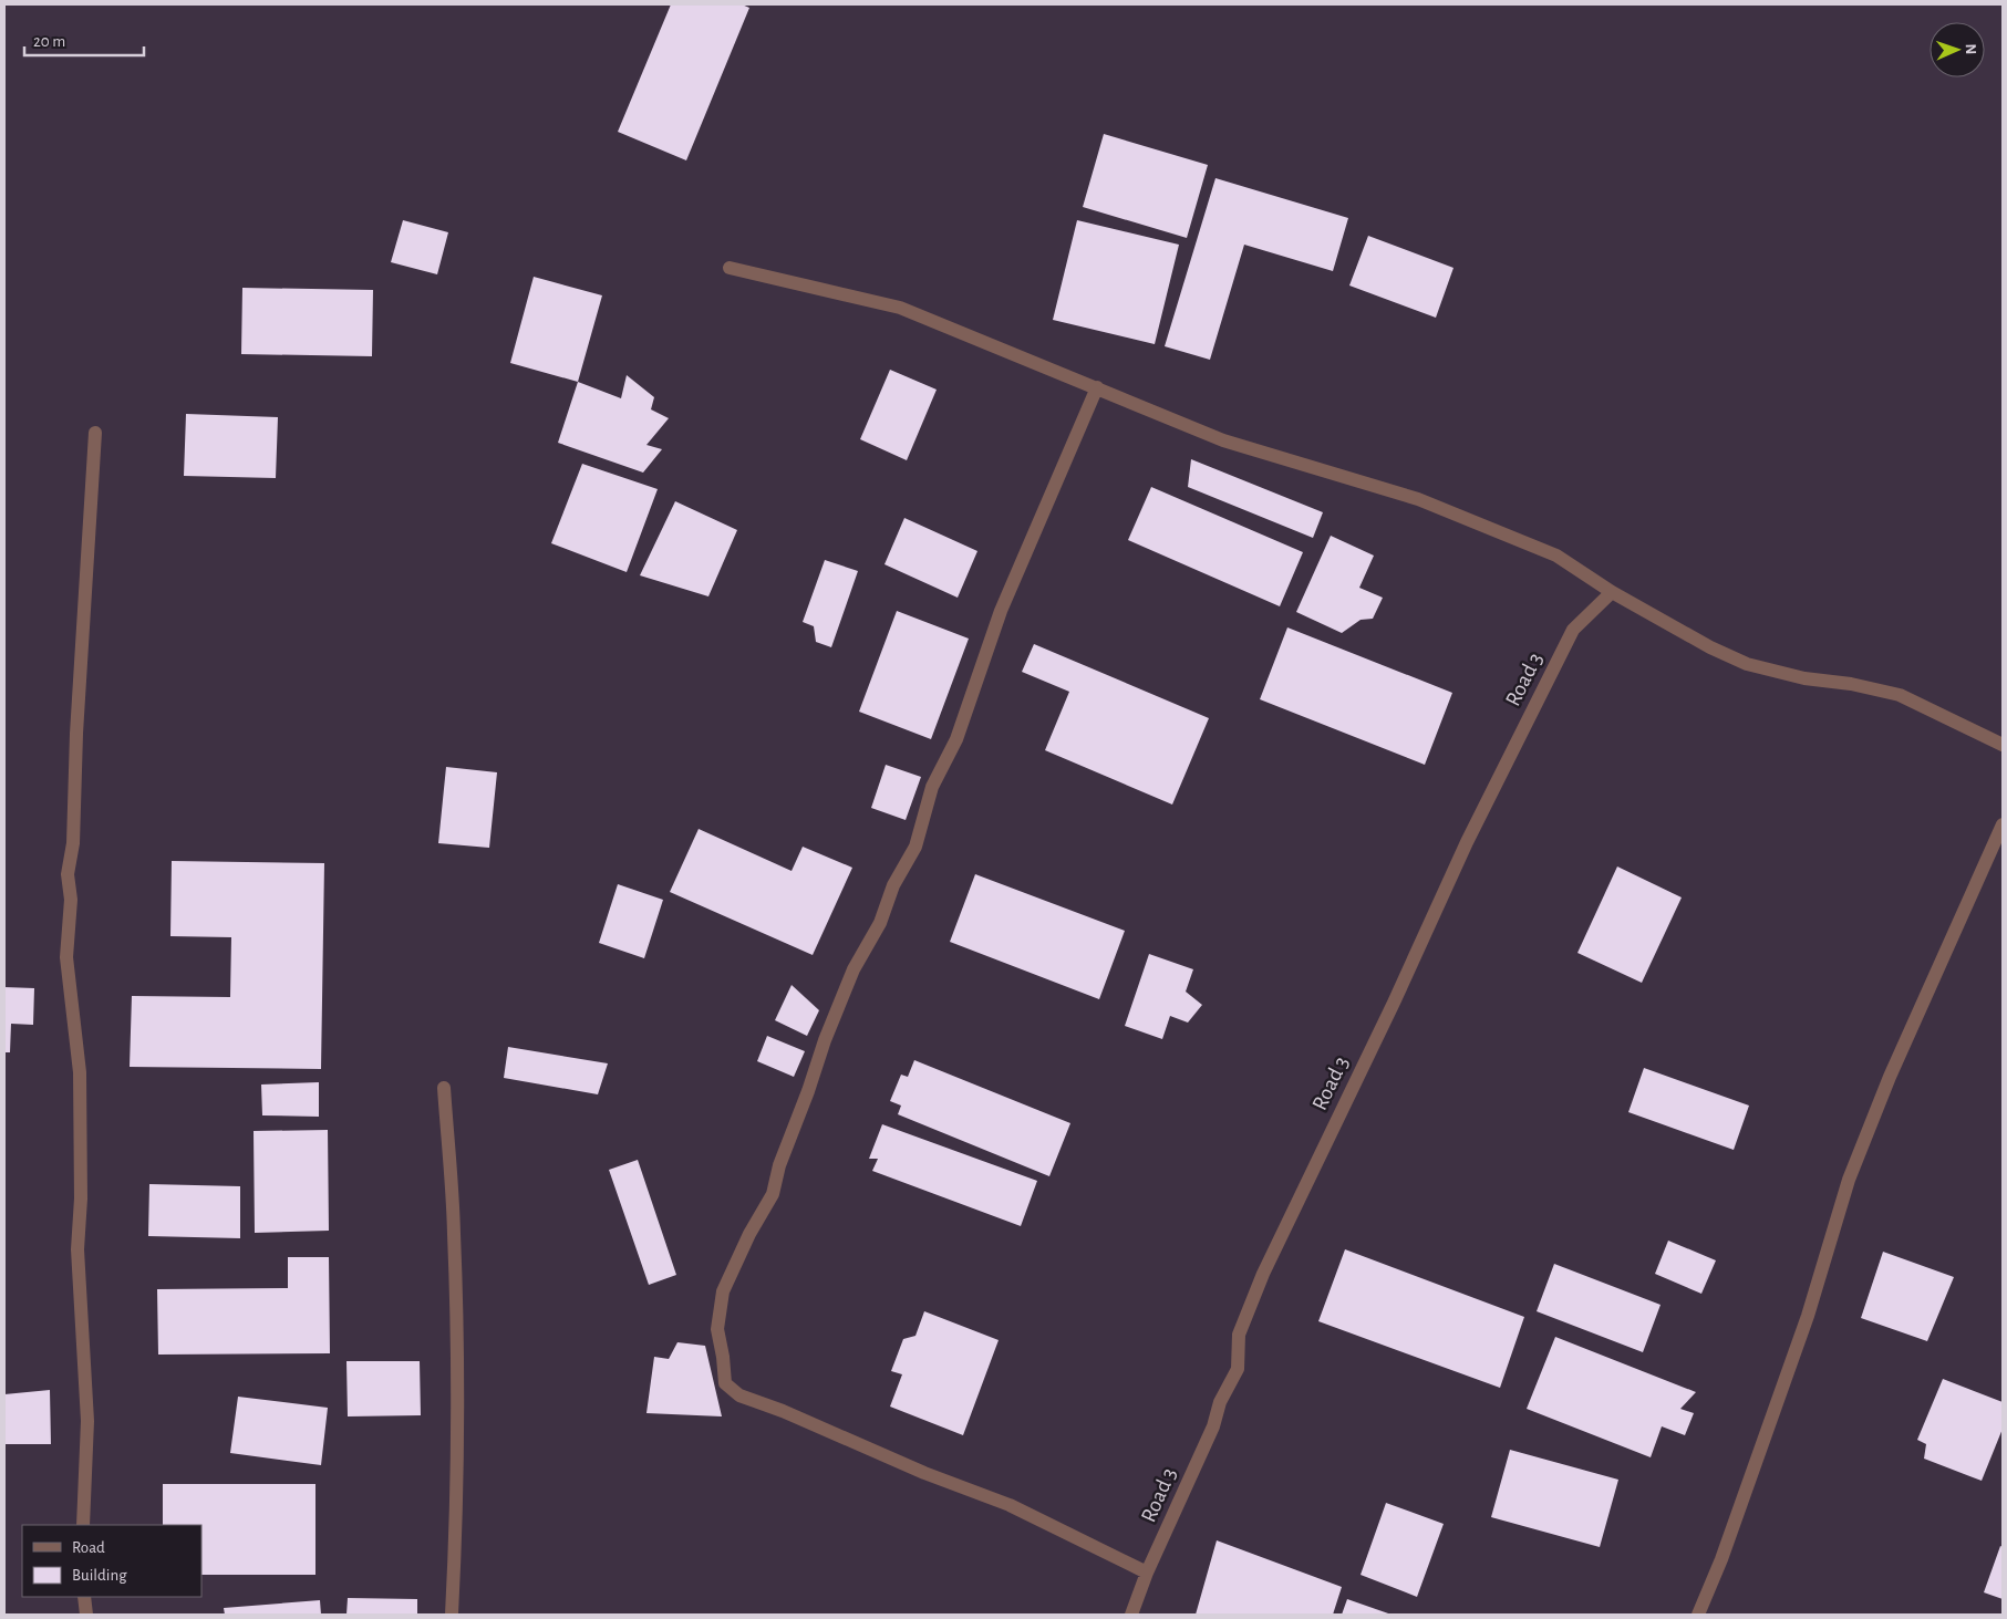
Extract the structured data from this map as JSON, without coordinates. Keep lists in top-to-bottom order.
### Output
{
  "streets": {
    "street": ["Road 3"]
  },
  "legend": ["Road", "Building"],
  "scale_bar": "20 m",
  "north": "right"
}
